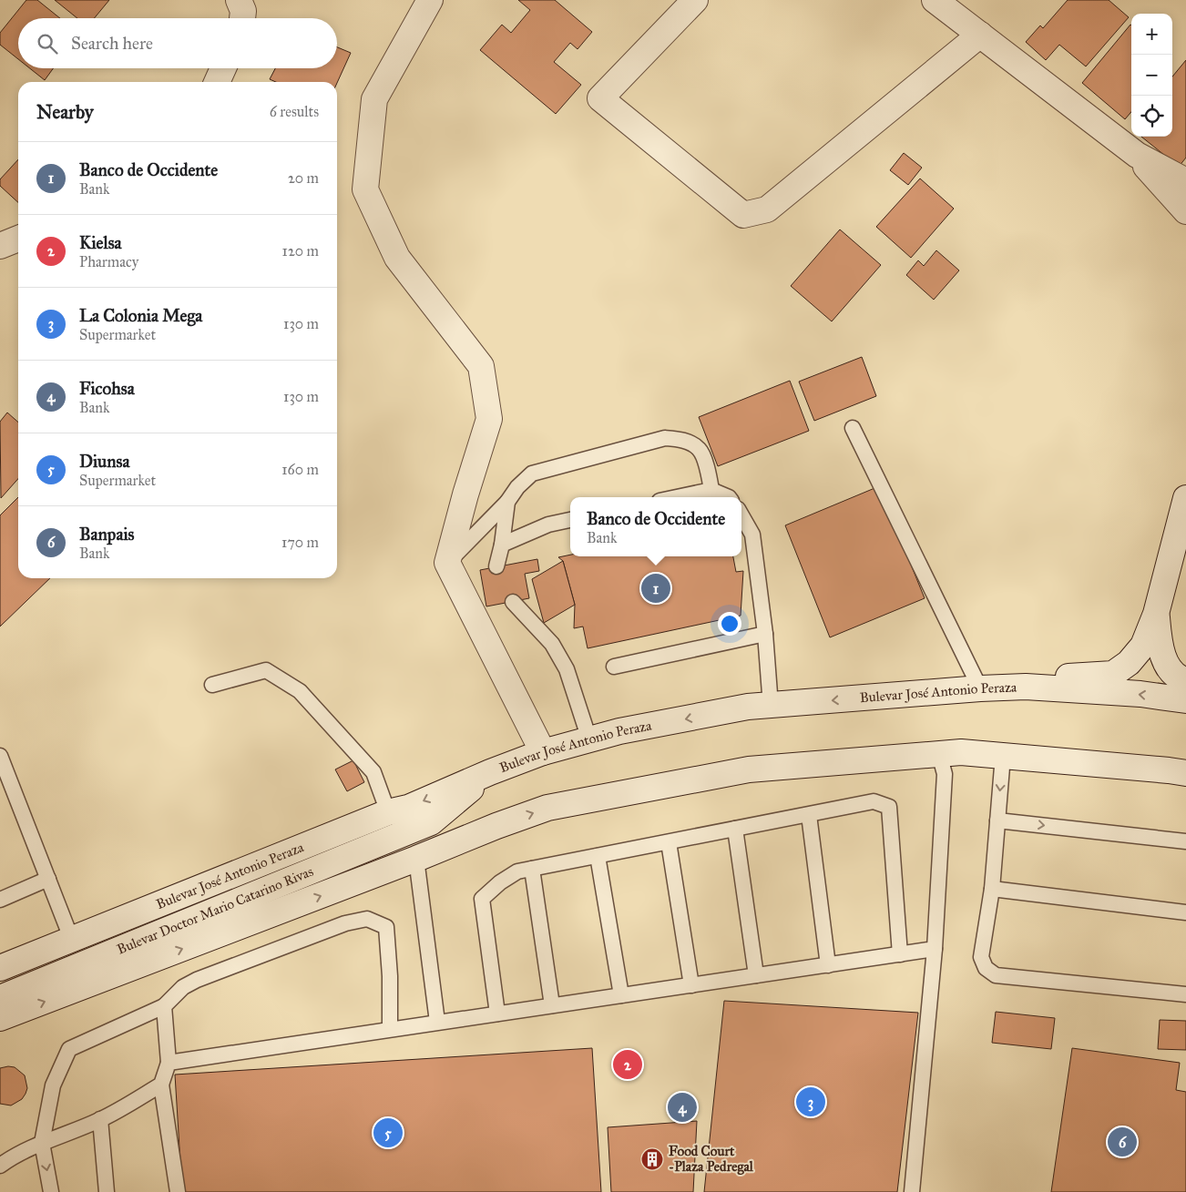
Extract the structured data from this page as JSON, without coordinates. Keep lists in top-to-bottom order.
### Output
{
  "streets": {
    "main road": ["Bulevar José Antonio Peraza", "Bulevar Doctor Mario Catarino Rivas"]
  },
  "places": {
    "building": ["Food Court -Plaza Pedregal"]
  },
  "page": {
    "map_buttons": ["+", "−"],
    "search": "Search here",
    "heading": ["Nearby", "6 results"],
    "list": [
      {
        "mark": "1",
        "name": "Banco de Occidente",
        "note": "Bank",
        "value": "20 m"
      },
      {
        "mark": "2",
        "name": "Kielsa",
        "note": "Pharmacy",
        "value": "120 m"
      },
      {
        "mark": "3",
        "name": "La Colonia Mega",
        "note": "Supermarket",
        "value": "130 m"
      },
      {
        "mark": "4",
        "name": "Ficohsa",
        "note": "Bank",
        "value": "130 m"
      },
      {
        "mark": "5",
        "name": "Diunsa",
        "note": "Supermarket",
        "value": "160 m"
      },
      {
        "mark": "6",
        "name": "Banpais",
        "note": "Bank",
        "value": "170 m"
      }
    ],
    "popup": ["Banco de Occidente", "Bank"],
    "pins": [
      "1",
      "2",
      "3",
      "4",
      "5",
      "6"
    ]
  }
}
